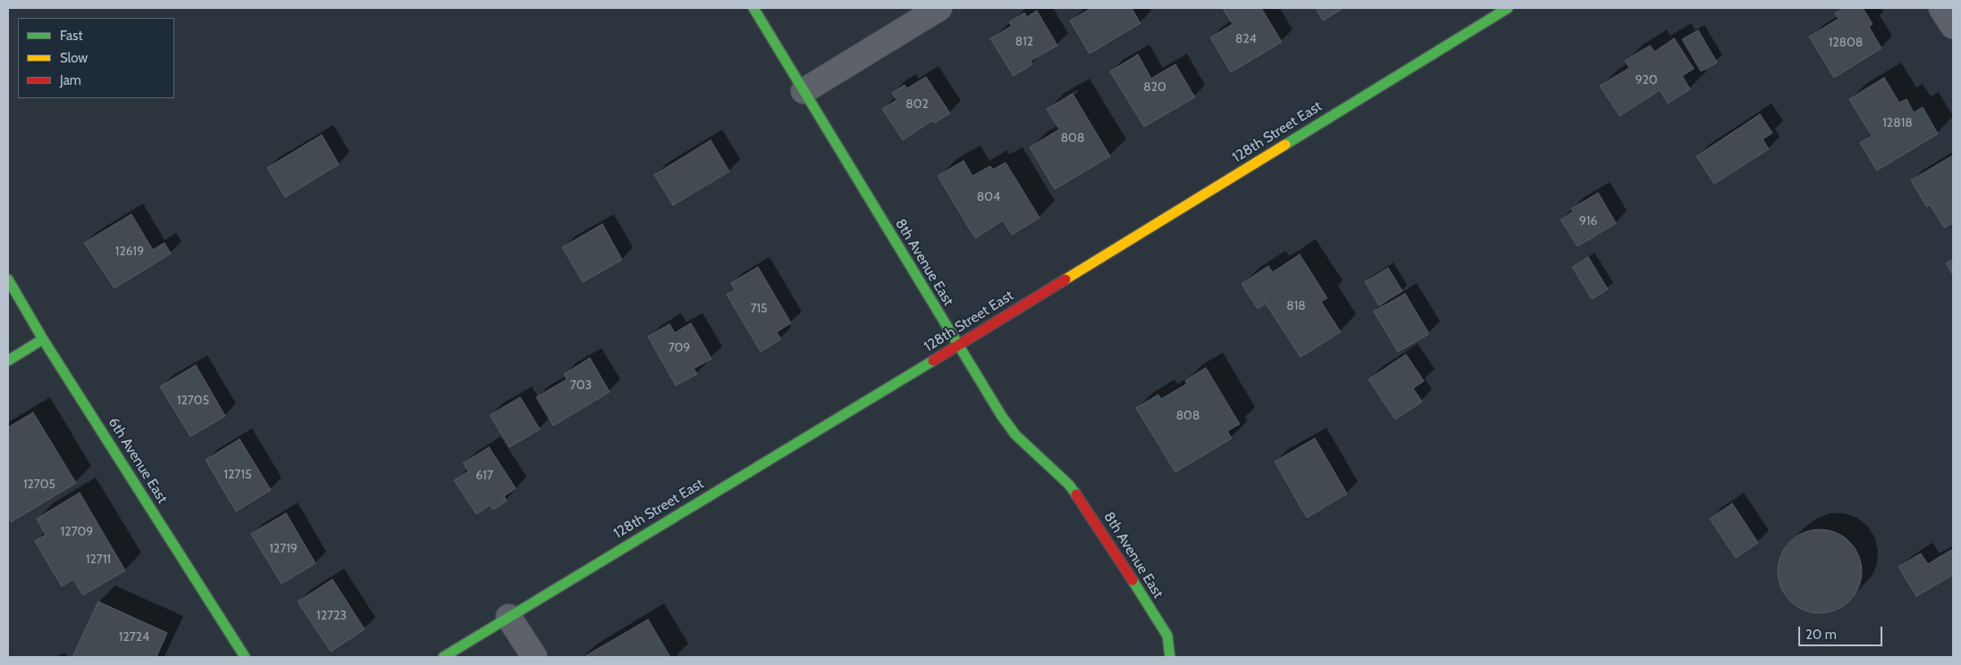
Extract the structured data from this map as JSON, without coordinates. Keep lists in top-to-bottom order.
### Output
{
  "streets": {
    "street": ["128th Street East", "8th Avenue East", "6th Avenue East"]
  },
  "crossings": [
    ["128th Street East", "8th Avenue East"]
  ],
  "house_numbers": [
    "824",
    "812",
    "12808",
    "920",
    "820",
    "802",
    "12818",
    "808",
    "804",
    "916",
    "12619",
    "818",
    "715",
    "709",
    "703",
    "12705",
    "808",
    "12715",
    "617",
    "12705",
    "12709",
    "12719",
    "12711",
    "12723",
    "12724"
  ],
  "legend": ["Fast", "Slow", "Jam"],
  "scale_bar": "20 m"
}
